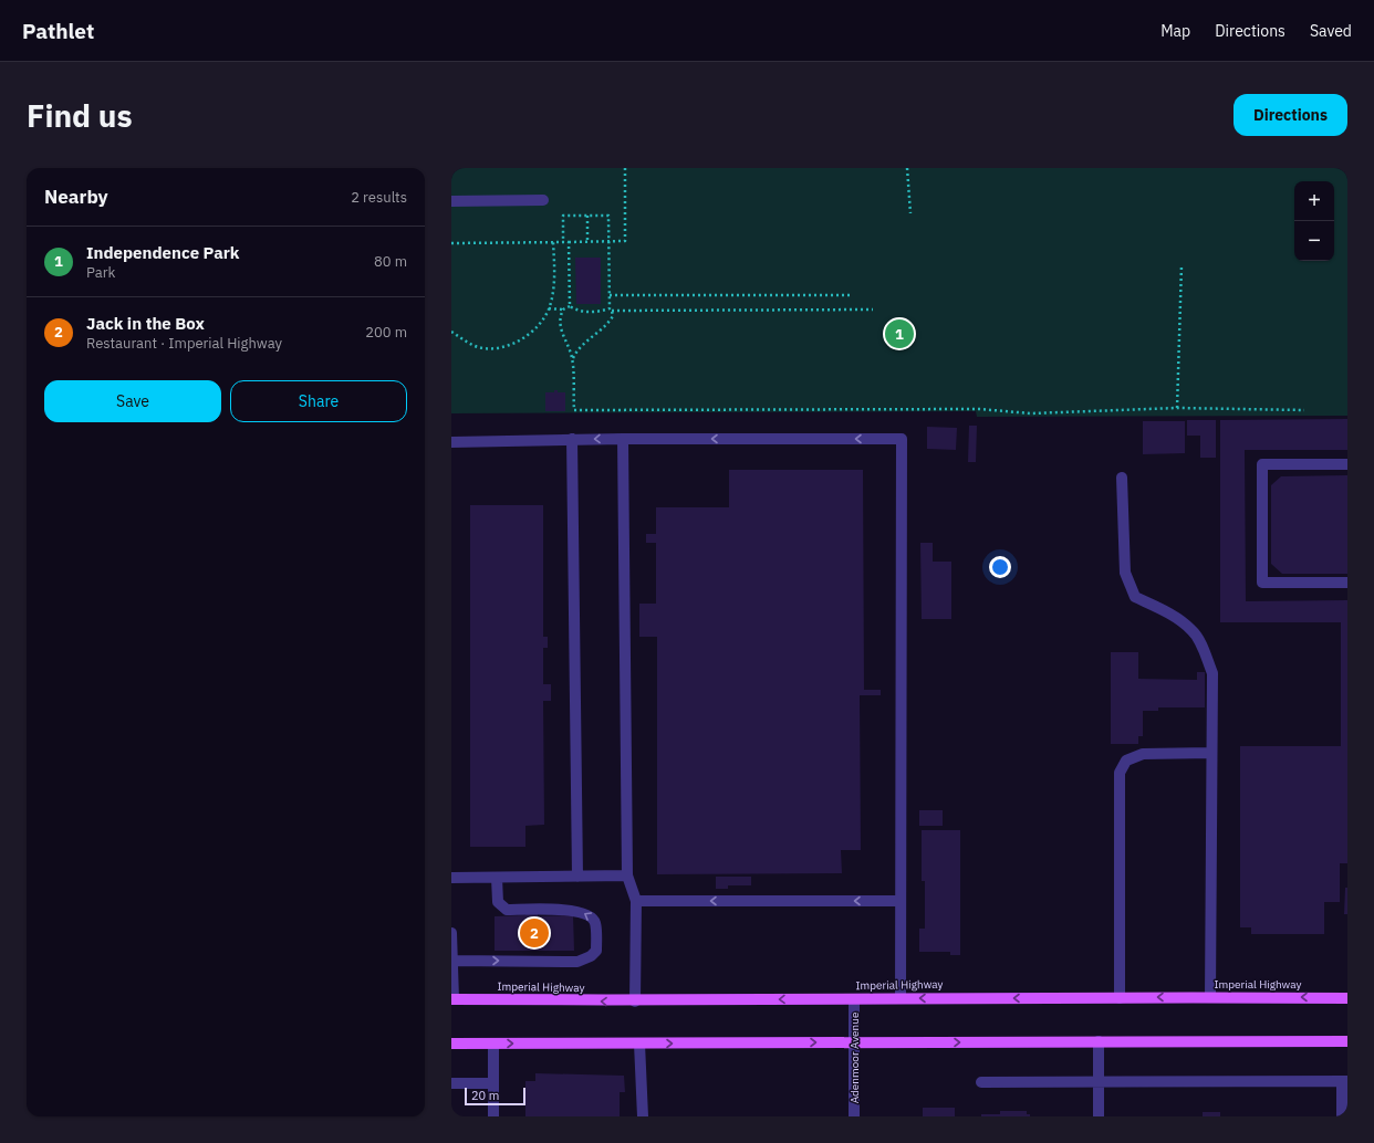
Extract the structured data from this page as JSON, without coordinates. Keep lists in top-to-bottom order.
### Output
{
  "streets": {
    "main road": ["Imperial Highway"],
    "street": ["Adenmoor Avenue"]
  },
  "crossings": [
    ["Imperial Highway", "Adenmoor Avenue"]
  ],
  "scale_bar": "20 m",
  "page": {
    "header": "Pathlet",
    "nav": ["Map", "Directions", "Saved"],
    "buttons": [
      "Directions",
      ["Save", "Share"]
    ],
    "title": "Find us",
    "heading": ["Nearby", "2 results"],
    "map_buttons": ["+", "−"],
    "list": [
      {
        "mark": "1",
        "name": "Independence Park",
        "note": "Park",
        "value": "80 m"
      },
      {
        "mark": "2",
        "name": "Jack in the Box",
        "note": "Restaurant · Imperial Highway",
        "value": "200 m"
      }
    ],
    "pins": ["1", "2"],
    "scale": "20 m"
  }
}
